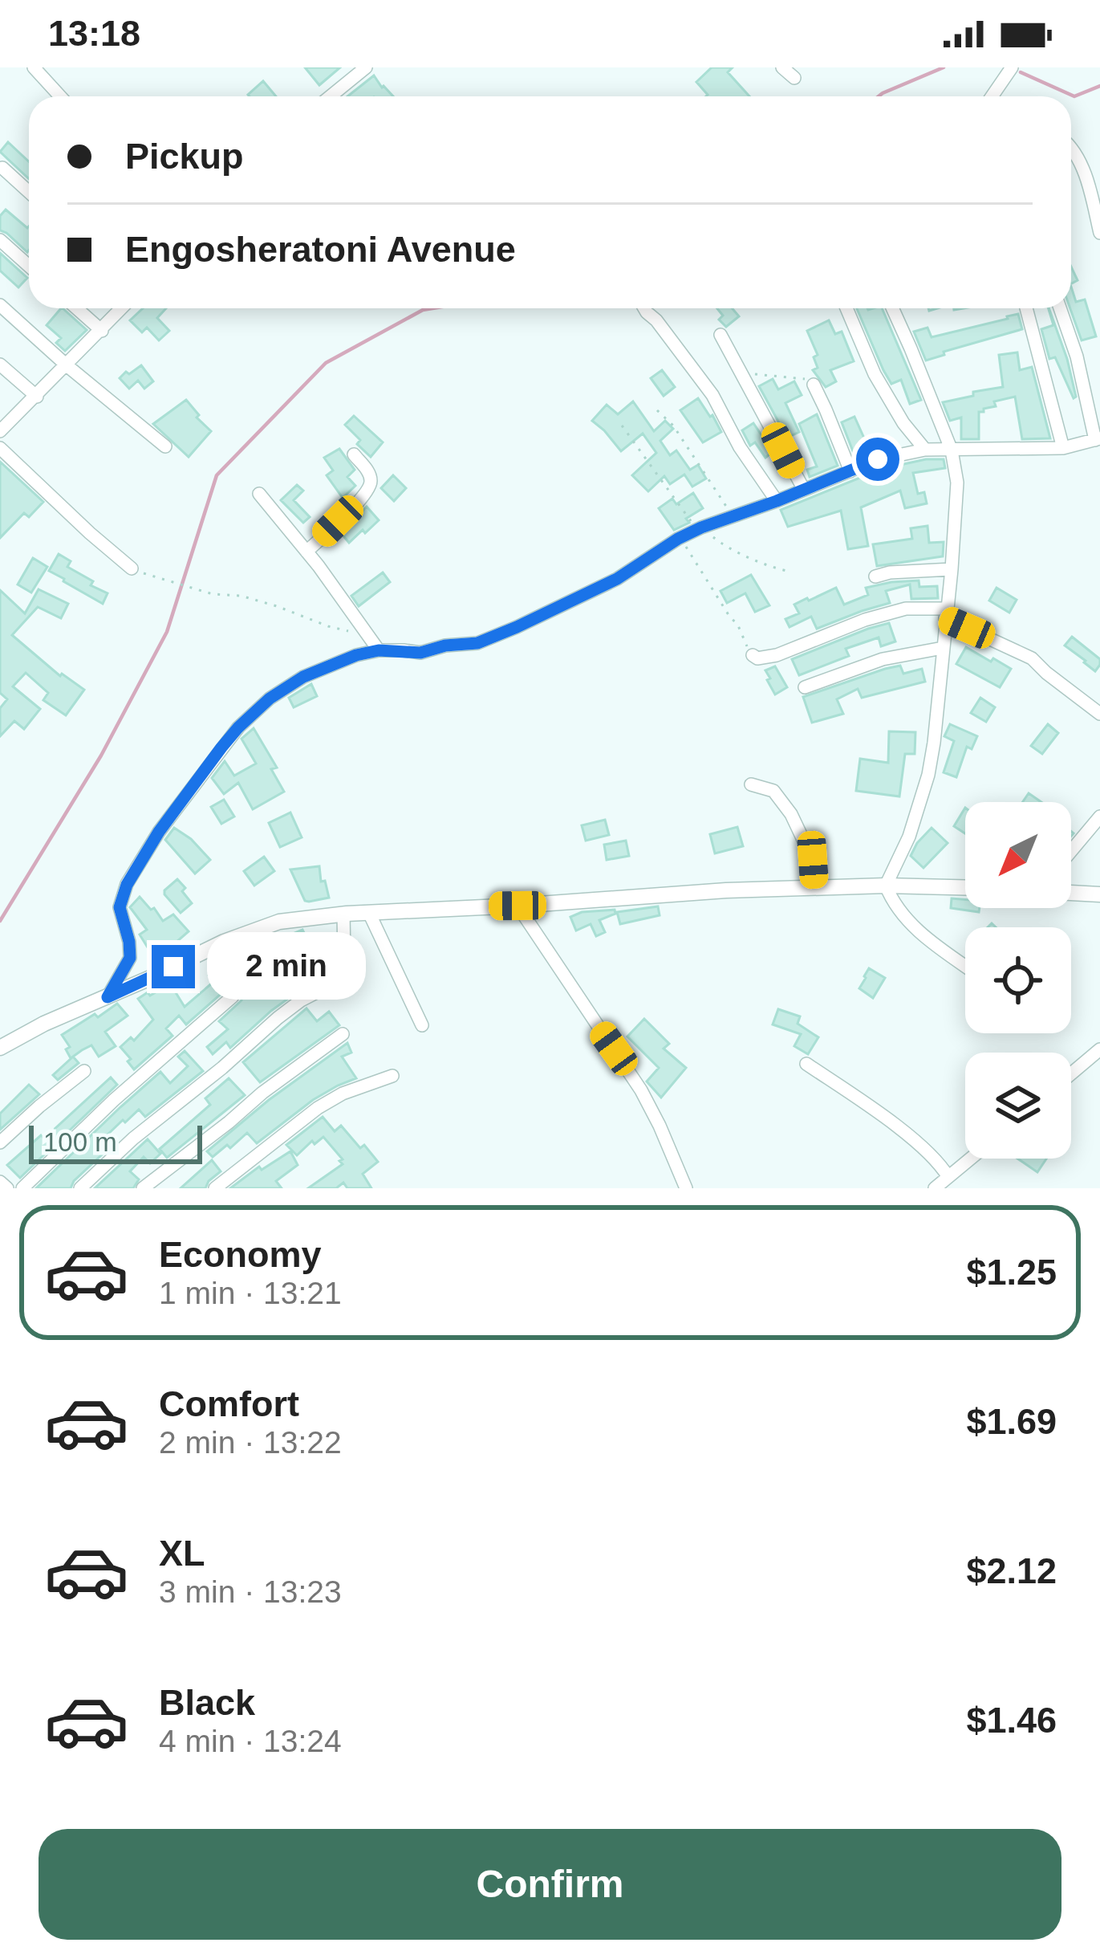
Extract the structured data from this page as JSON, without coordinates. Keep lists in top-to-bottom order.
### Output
{
  "scale_bar": "100 m",
  "north": "bottom left",
  "page": {
    "status": "13:18",
    "banner": ["Pickup", "Engosheratoni Avenue"],
    "bubble": "2 min",
    "scale": "100 m",
    "list": [
      {
        "name": "Economy",
        "note": "1 min · 13:21",
        "value": "$1.25"
      },
      {
        "name": "Comfort",
        "note": "2 min · 13:22",
        "value": "$1.69"
      },
      {
        "name": "XL",
        "note": "3 min · 13:23",
        "value": "$2.12"
      },
      {
        "name": "Black",
        "note": "4 min · 13:24",
        "value": "$1.46"
      }
    ],
    "buttons": "Confirm"
  }
}
